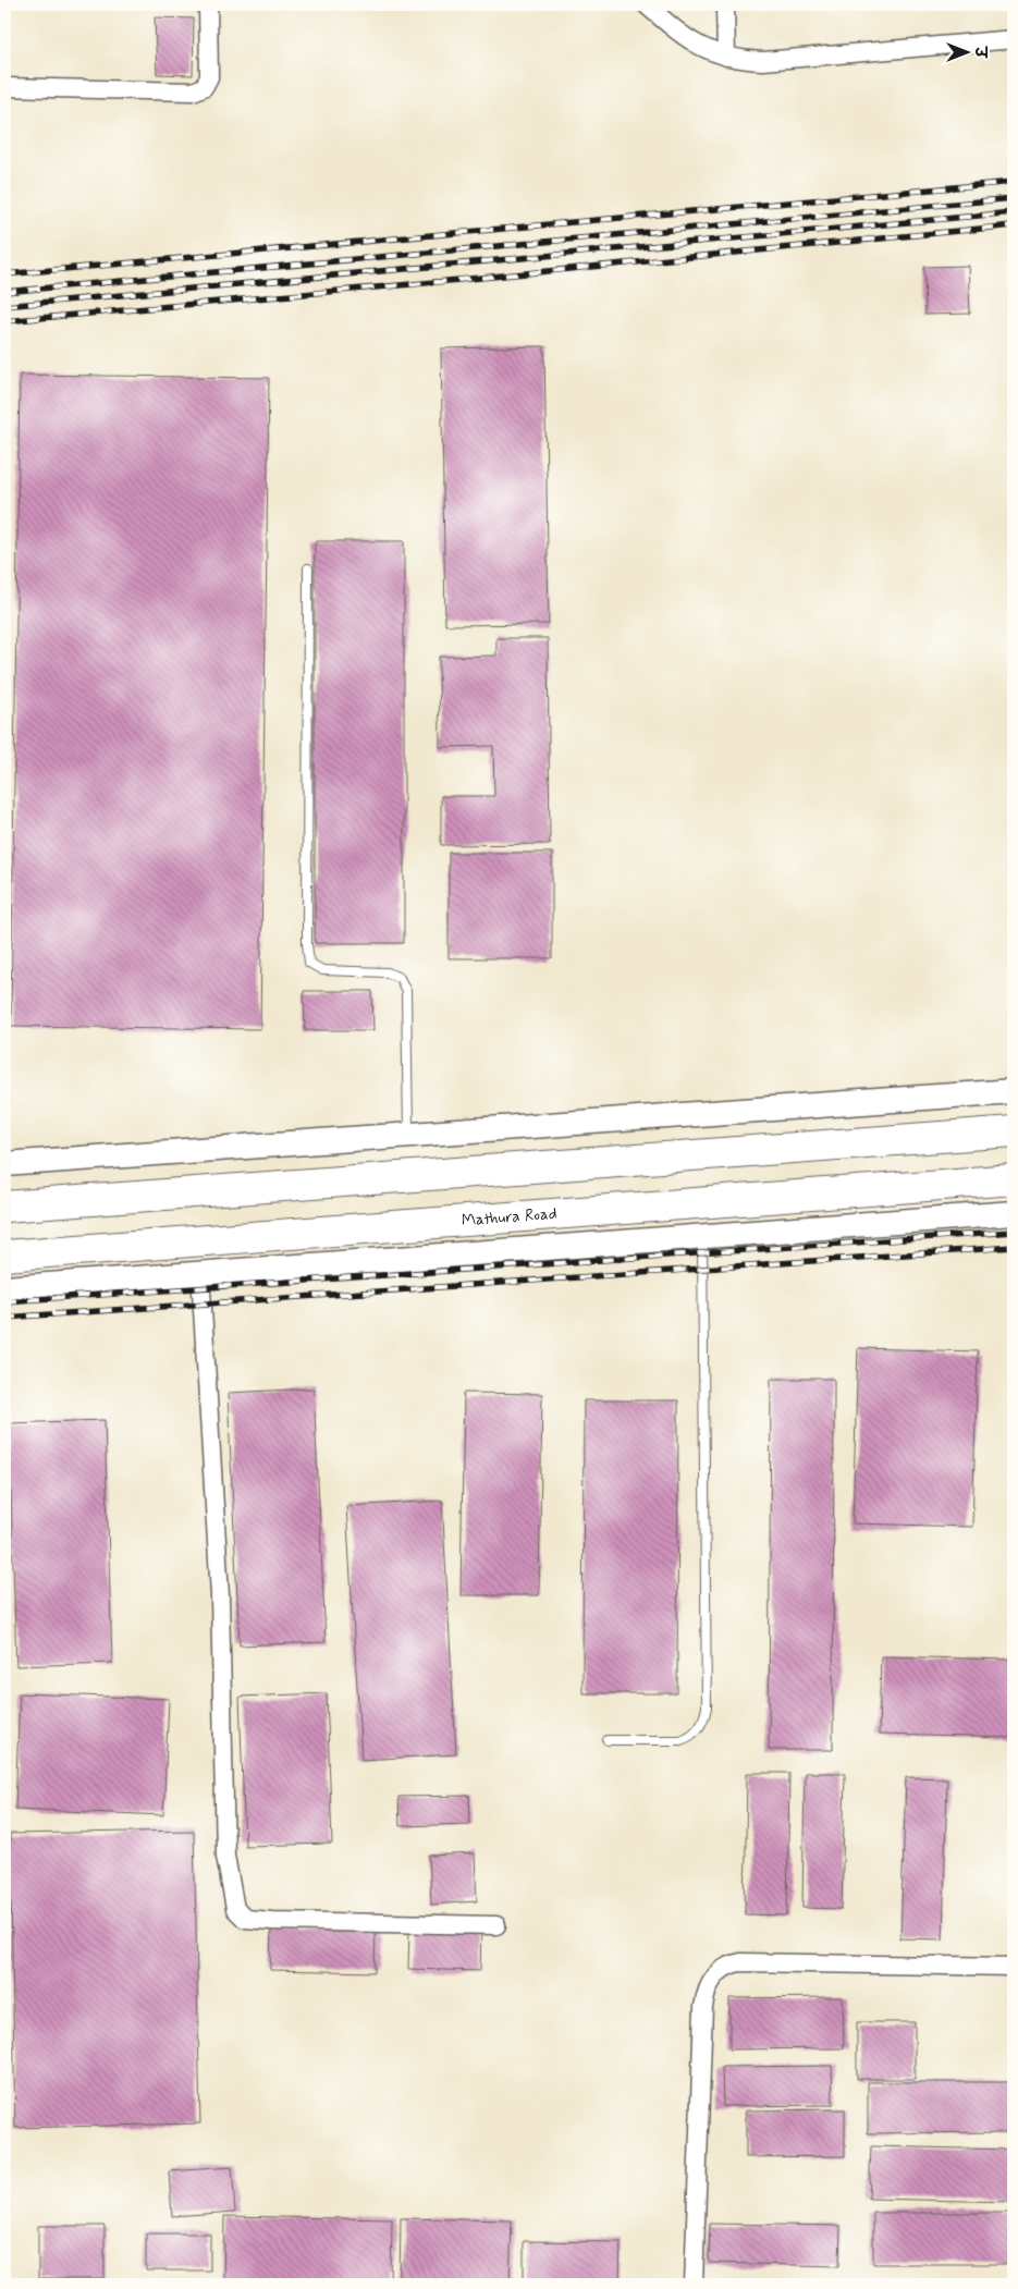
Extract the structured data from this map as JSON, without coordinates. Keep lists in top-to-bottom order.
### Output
{
  "streets": {
    "highway": ["Mathura Road"]
  },
  "north": "right"
}
